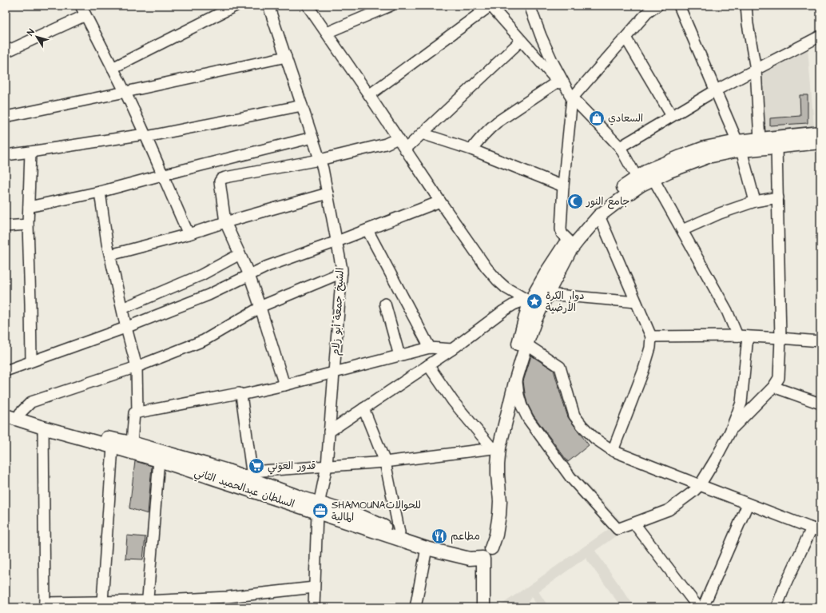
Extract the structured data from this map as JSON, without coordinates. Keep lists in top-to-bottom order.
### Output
{
  "streets": {
    "main road": ["السلطان عبدالحميد الثاني"],
    "street": ["الشيخ جمعة أبو زلام"]
  },
  "crossings": [
    ["الشيخ جمعة أبو زلام", "السلطان عبدالحميد الثاني"]
  ],
  "places": {
    "shop": ["السعادي"],
    "mosque": ["جامع النور"],
    "place": ["دوار الكرة الأرضية"],
    "supermarket": ["قدور العوني"],
    "office": ["SHAMOUNAللحوالات المالية"],
    "restaurant": ["مطاعم"]
  },
  "north": "top left"
}
